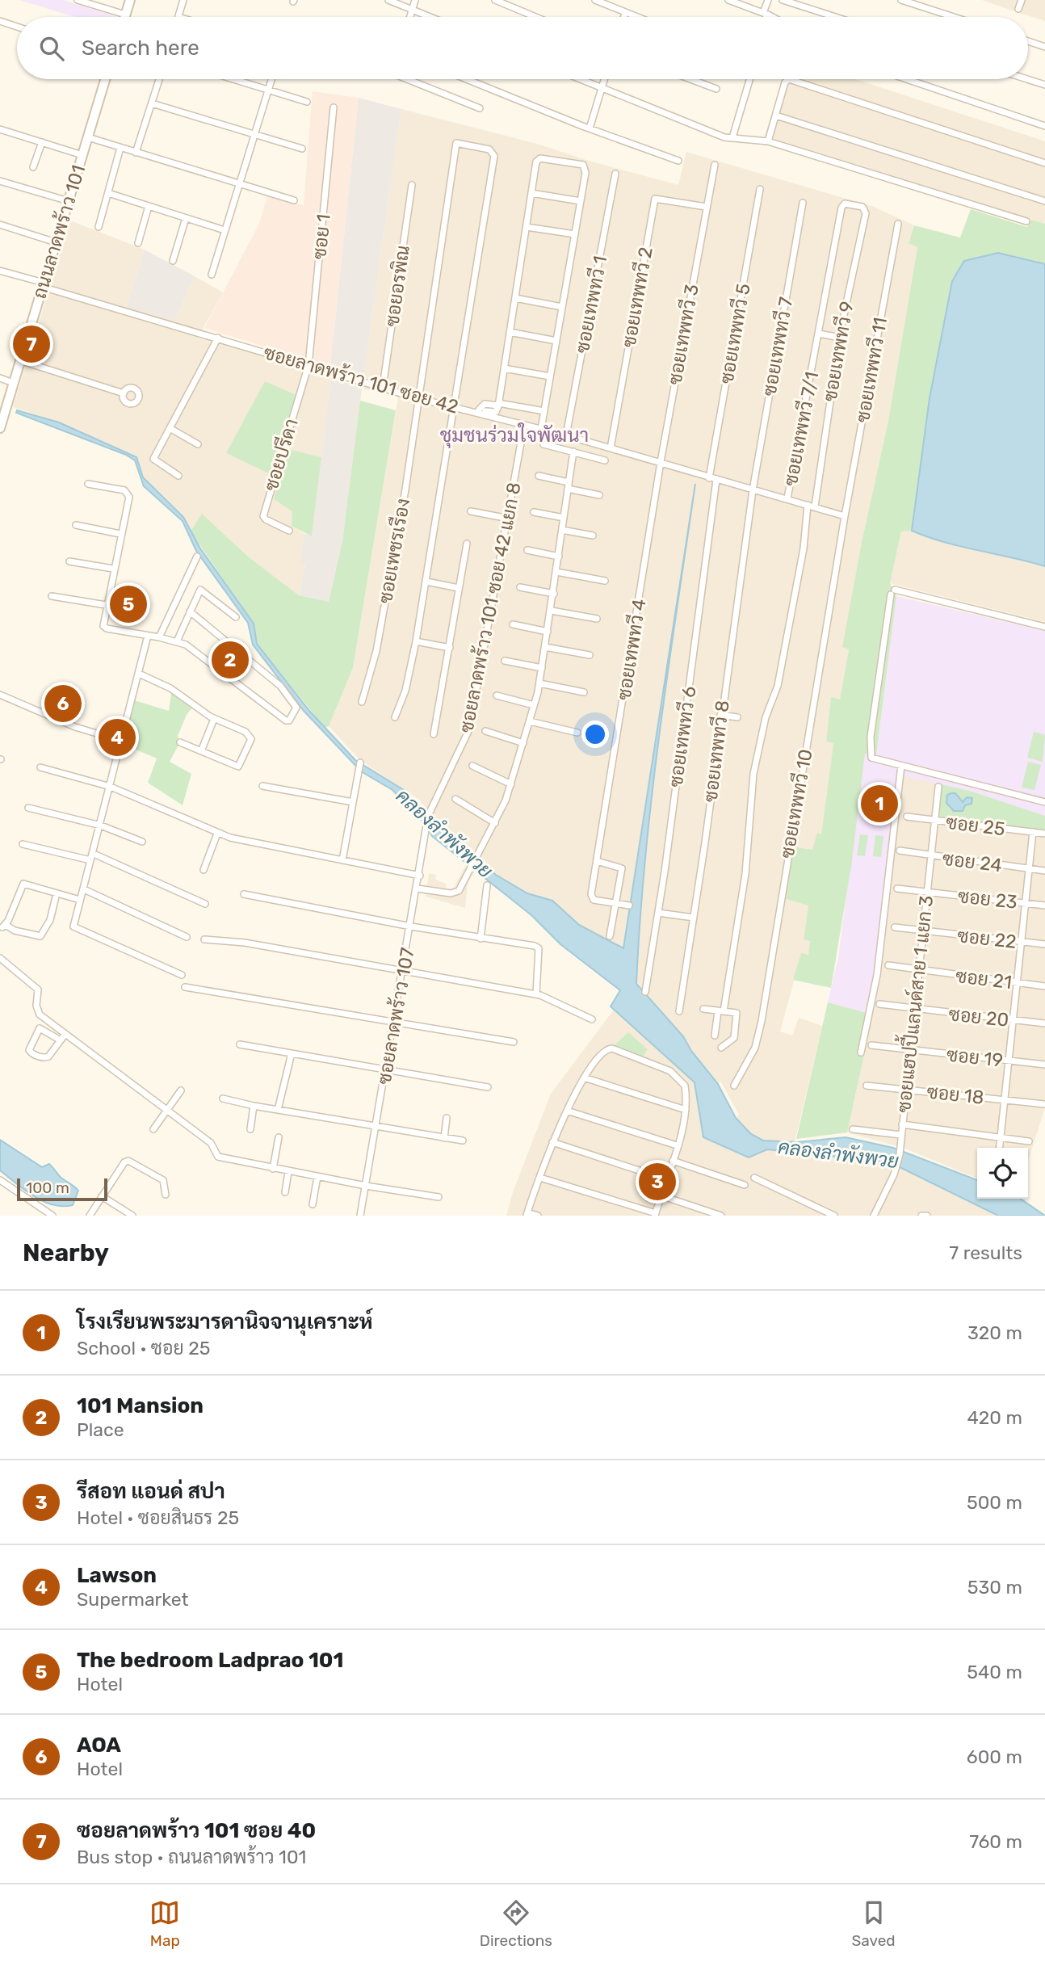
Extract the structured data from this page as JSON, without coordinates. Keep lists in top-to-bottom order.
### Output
{
  "streets": {
    "street": [
      "ถนนลาดพร้าว 101",
      "ซอย 1",
      "ซอยอรพิณ",
      "ซอยเทพทวี 2",
      "ซอยเทพทวี 1",
      "ซอยเทพทวี 5",
      "ซอยเทพทวี 3",
      "ซอยเทพทวี 7",
      "ซอยเทพทวี 9",
      "ซอยเทพทวี 11",
      "ซอยลาดพร้าว 101 ซอย 42",
      "ซอยเทพทวี 7/1",
      "ซอยปรีดา",
      "ซอยเพชรเรือง",
      "ซอยลาดพร้าว 101 ซอย 42 แยก 8",
      "ซอยเทพทวี 4",
      "ซอยเทพทวี 6",
      "ซอยเทพทวี 8",
      "ซอยเทพทวี 10",
      "ซอย 25",
      "ซอย 24",
      "ซอย 23",
      "ซอย 22",
      "ซอย 21",
      "ซอยแฮปปี้แลนด์สาย 1 แยก 3",
      "ซอยลาดพร้าว 107",
      "ซอย 20",
      "ซอย 19",
      "ซอย 18"
    ]
  },
  "crossings": [
    ["ถนนลาดพร้าว 101", "ซอยลาดพร้าว 101 ซอย 42"],
    ["ซอย 1", "ซอยลาดพร้าว 101 ซอย 42"],
    ["ซอย 1", "ซอยปรีดา"],
    ["ซอยอรพิณ", "ซอยลาดพร้าว 101 ซอย 42"],
    ["ซอยเทพทวี 2", "ซอยเทพทวี 3"],
    ["ซอยเทพทวี 2", "ซอยลาดพร้าว 101 ซอย 42"],
    ["ซอยเทพทวี 1", "ซอยลาดพร้าว 101 ซอย 42"],
    ["ซอยเทพทวี 5", "ซอยลาดพร้าว 101 ซอย 42"],
    ["ซอยเทพทวี 5", "ซอยเทพทวี 6"],
    ["ซอยเทพทวี 3", "ซอยลาดพร้าว 101 ซอย 42"],
    ["ซอยเทพทวี 3", "ซอยเทพทวี 4"],
    ["ซอยเทพทวี 7", "ซอยลาดพร้าว 101 ซอย 42"],
    ["ซอยเทพทวี 7", "ซอยเทพทวี 8"],
    ["ซอยเทพทวี 9", "ซอยลาดพร้าว 101 ซอย 42"],
    ["ซอยเทพทวี 9", "ซอยเทพทวี 7/1"],
    ["ซอยเทพทวี 11", "ซอยลาดพร้าว 101 ซอย 42"],
    ["ซอยเทพทวี 11", "ซอยเทพทวี 10"],
    ["ซอยลาดพร้าว 101 ซอย 42", "ซอยเทพทวี 7/1"],
    ["ซอยลาดพร้าว 101 ซอย 42", "ซอยปรีดา"],
    ["ซอยลาดพร้าว 101 ซอย 42", "ซอยเพชรเรือง"],
    ["ซอยลาดพร้าว 101 ซอย 42", "ซอยลาดพร้าว 101 ซอย 42 แยก 8"],
    ["ซอยลาดพร้าว 101 ซอย 42", "ซอยเทพทวี 4"],
    ["ซอยลาดพร้าว 101 ซอย 42", "ซอยเทพทวี 6"],
    ["ซอยลาดพร้าว 101 ซอย 42", "ซอยเทพทวี 8"],
    ["ซอยลาดพร้าว 101 ซอย 42", "ซอยเทพทวี 10"],
    ["ซอยลาดพร้าว 101 ซอย 42 แยก 8", "ซอยลาดพร้าว 107"],
    ["ซอย 25", "ซอยแฮปปี้แลนด์สาย 1 แยก 3"],
    ["ซอย 24", "ซอยแฮปปี้แลนด์สาย 1 แยก 3"],
    ["ซอย 23", "ซอยแฮปปี้แลนด์สาย 1 แยก 3"],
    ["ซอย 22", "ซอยแฮปปี้แลนด์สาย 1 แยก 3"],
    ["ซอย 21", "ซอยแฮปปี้แลนด์สาย 1 แยก 3"],
    ["ซอยแฮปปี้แลนด์สาย 1 แยก 3", "ซอย 20"],
    ["ซอยแฮปปี้แลนด์สาย 1 แยก 3", "ซอย 19"],
    ["ซอยแฮปปี้แลนด์สาย 1 แยก 3", "ซอย 18"]
  ],
  "districts": ["ชุมชนร่วมใจพัฒนา"],
  "water": ["คลองลำพังพวย"],
  "scale_bar": "100 m",
  "page": {
    "search": "Search here",
    "pins": [
      "7",
      "5",
      "2",
      "6",
      "4",
      "1",
      "3"
    ],
    "scale": "100 m",
    "heading": ["Nearby", "7 results"],
    "list": [
      {
        "mark": "1",
        "name": "โรงเรียนพระมารดานิจจานุเคราะห์",
        "note": "School · ซอย 25",
        "value": "320 m"
      },
      {
        "mark": "2",
        "name": "101 Mansion",
        "note": "Place",
        "value": "420 m"
      },
      {
        "mark": "3",
        "name": "รีสอท แอนด่ สปา",
        "note": "Hotel · ซอยสินธร 25",
        "value": "500 m"
      },
      {
        "mark": "4",
        "name": "Lawson",
        "note": "Supermarket",
        "value": "530 m"
      },
      {
        "mark": "5",
        "name": "The bedroom Ladprao 101",
        "note": "Hotel",
        "value": "540 m"
      },
      {
        "mark": "6",
        "name": "AOA",
        "note": "Hotel",
        "value": "600 m"
      },
      {
        "mark": "7",
        "name": "ซอยลาดพร้าว 101 ซอย 40",
        "note": "Bus stop · ถนนลาดพร้าว 101",
        "value": "760 m"
      }
    ],
    "nav": ["Map", "Directions", "Saved"]
  }
}
